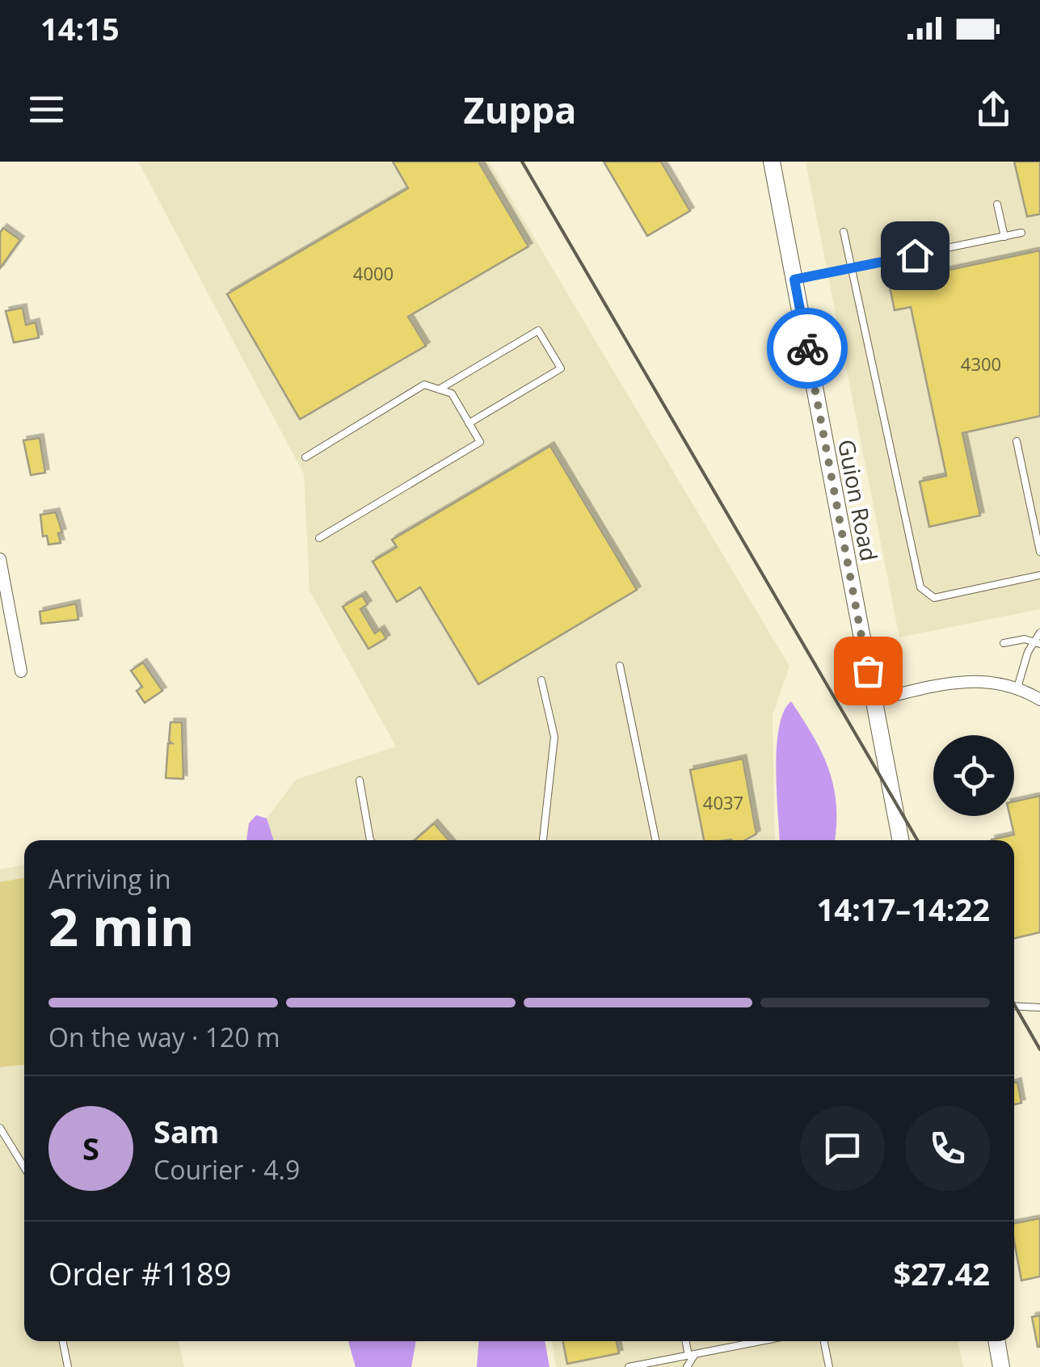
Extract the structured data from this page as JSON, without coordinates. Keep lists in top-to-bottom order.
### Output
{
  "streets": {
    "street": ["Guion Road"]
  },
  "house_numbers": ["4000", "4300", "4037"],
  "page": {
    "status": "14:15",
    "header": "Zuppa",
    "heading": ["2 min", "Arriving in", "14:17–14:22"],
    "panel": [
      "Sam",
      "Courier · 4.9",
      "Order #1189",
      "$27.42"
    ],
    "bar": "On the way · 120 m",
    "round": "S"
  }
}
